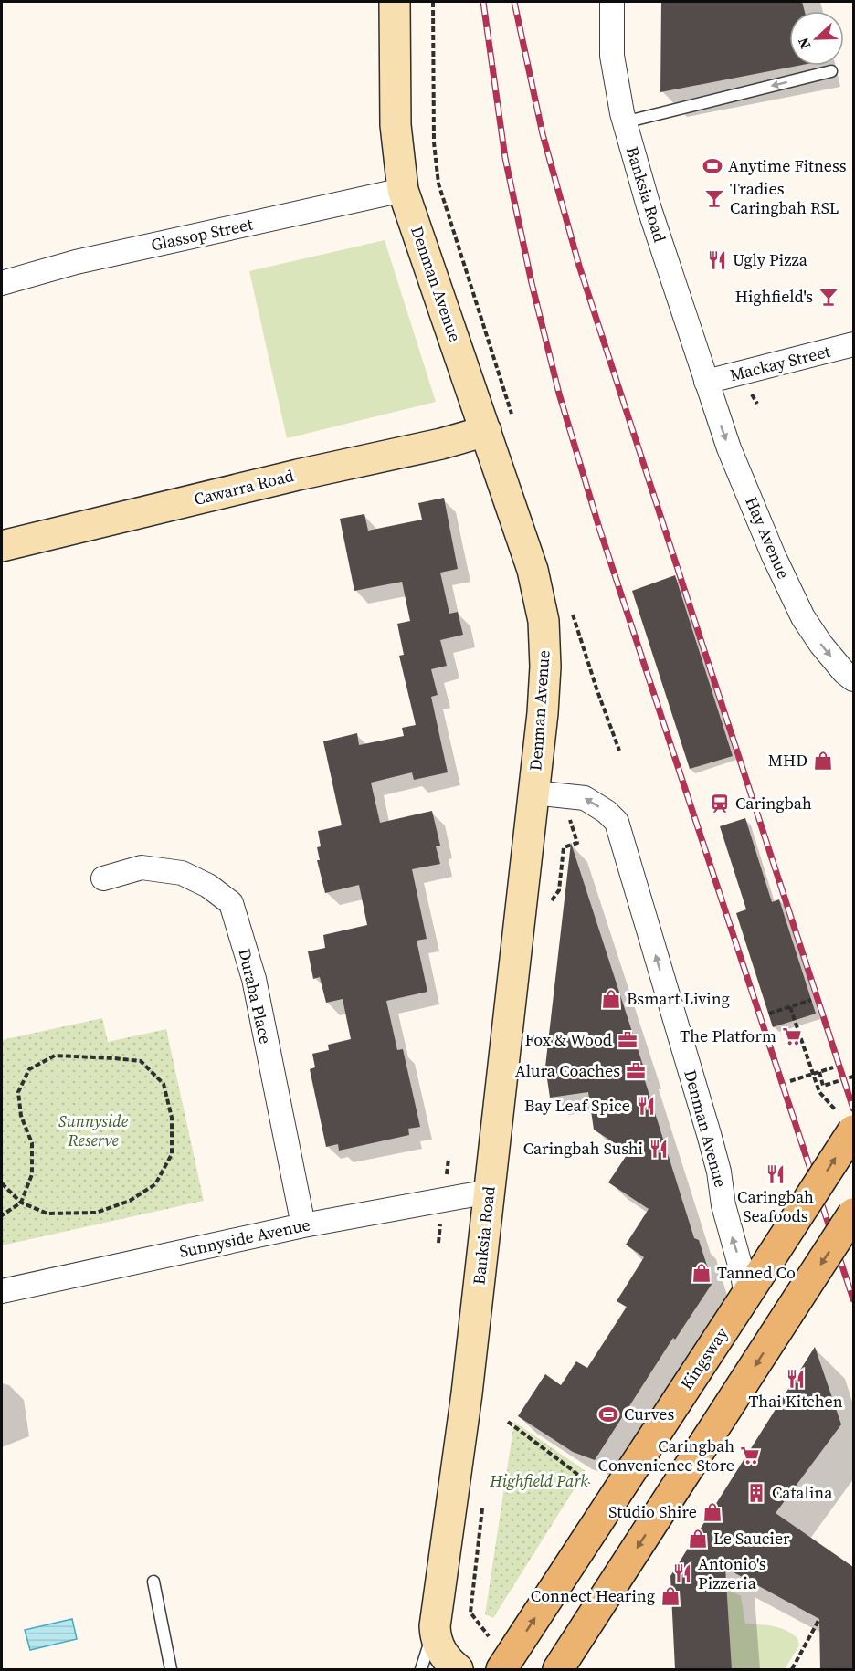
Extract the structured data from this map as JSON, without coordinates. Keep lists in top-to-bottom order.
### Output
{
  "streets": {
    "main road": ["Kingsway"],
    "street": [
      "Banksia Road",
      "Glassop Street",
      "Denman Avenue",
      "Mackay Street",
      "Cawarra Road",
      "Hay Avenue",
      "Duraba Place",
      "Sunnyside Avenue"
    ]
  },
  "crossings": [
    ["Banksia Road", "Denman Avenue"],
    ["Banksia Road", "Mackay Street"],
    ["Banksia Road", "Hay Avenue"],
    ["Banksia Road", "Sunnyside Avenue"],
    ["Glassop Street", "Denman Avenue"],
    ["Denman Avenue", "Cawarra Road"],
    ["Denman Avenue", "Kingsway"],
    ["Mackay Street", "Hay Avenue"],
    ["Duraba Place", "Sunnyside Avenue"]
  ],
  "one_way": ["Denman Avenue", "Hay Avenue"],
  "parks": ["Sunnyside Reserve", "Highfield Park"],
  "places": {
    "sports": ["Anytime Fitness", "Curves"],
    "bar": ["Tradies Caringbah RSL", "Highfield's"],
    "restaurant": [
      "Ugly Pizza",
      "Bay Leaf Spice",
      "Caringbah Sushi",
      "Caringbah Seafoods",
      "Thai Kitchen",
      "Antonio's Pizzeria"
    ],
    "shop": [
      "MHD",
      "Bsmart Living",
      "Tanned Co",
      "Studio Shire",
      "Le Saucier",
      "Connect Hearing"
    ],
    "station": ["Caringbah"],
    "supermarket": ["The Platform", "Caringbah Convenience Store"],
    "office": ["Fox & Wood", "Alura Coaches"],
    "building": ["Catalina"]
  },
  "north": "left"
}
